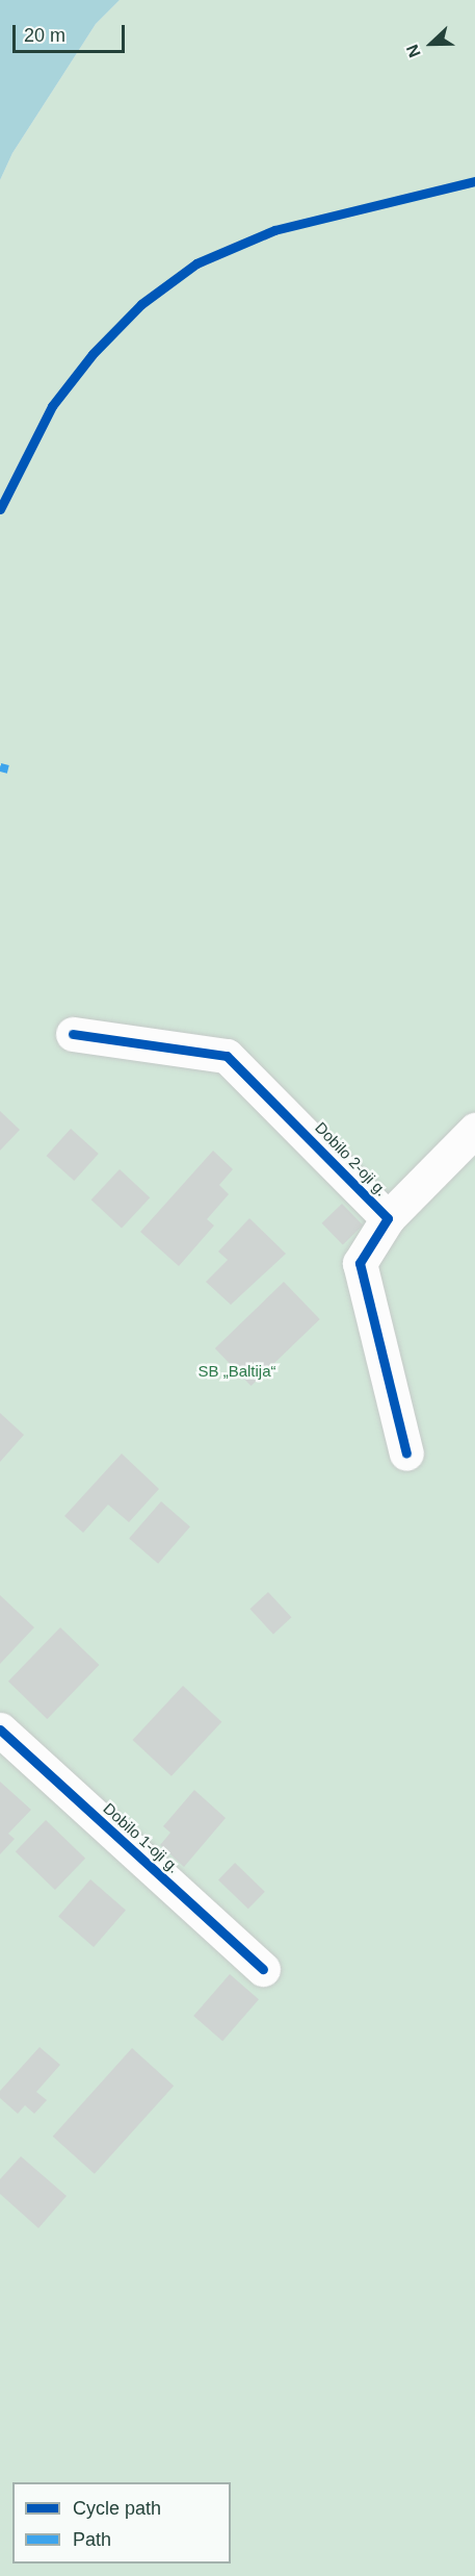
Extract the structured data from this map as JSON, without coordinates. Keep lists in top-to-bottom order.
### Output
{
  "streets": {
    "street": ["Dobilo 2-oji g.", "Dobilo 1-oji g."]
  },
  "parks": ["SB „Baltija“"],
  "legend": ["Cycle path", "Path"],
  "scale_bar": "20 m",
  "north": "left"
}
